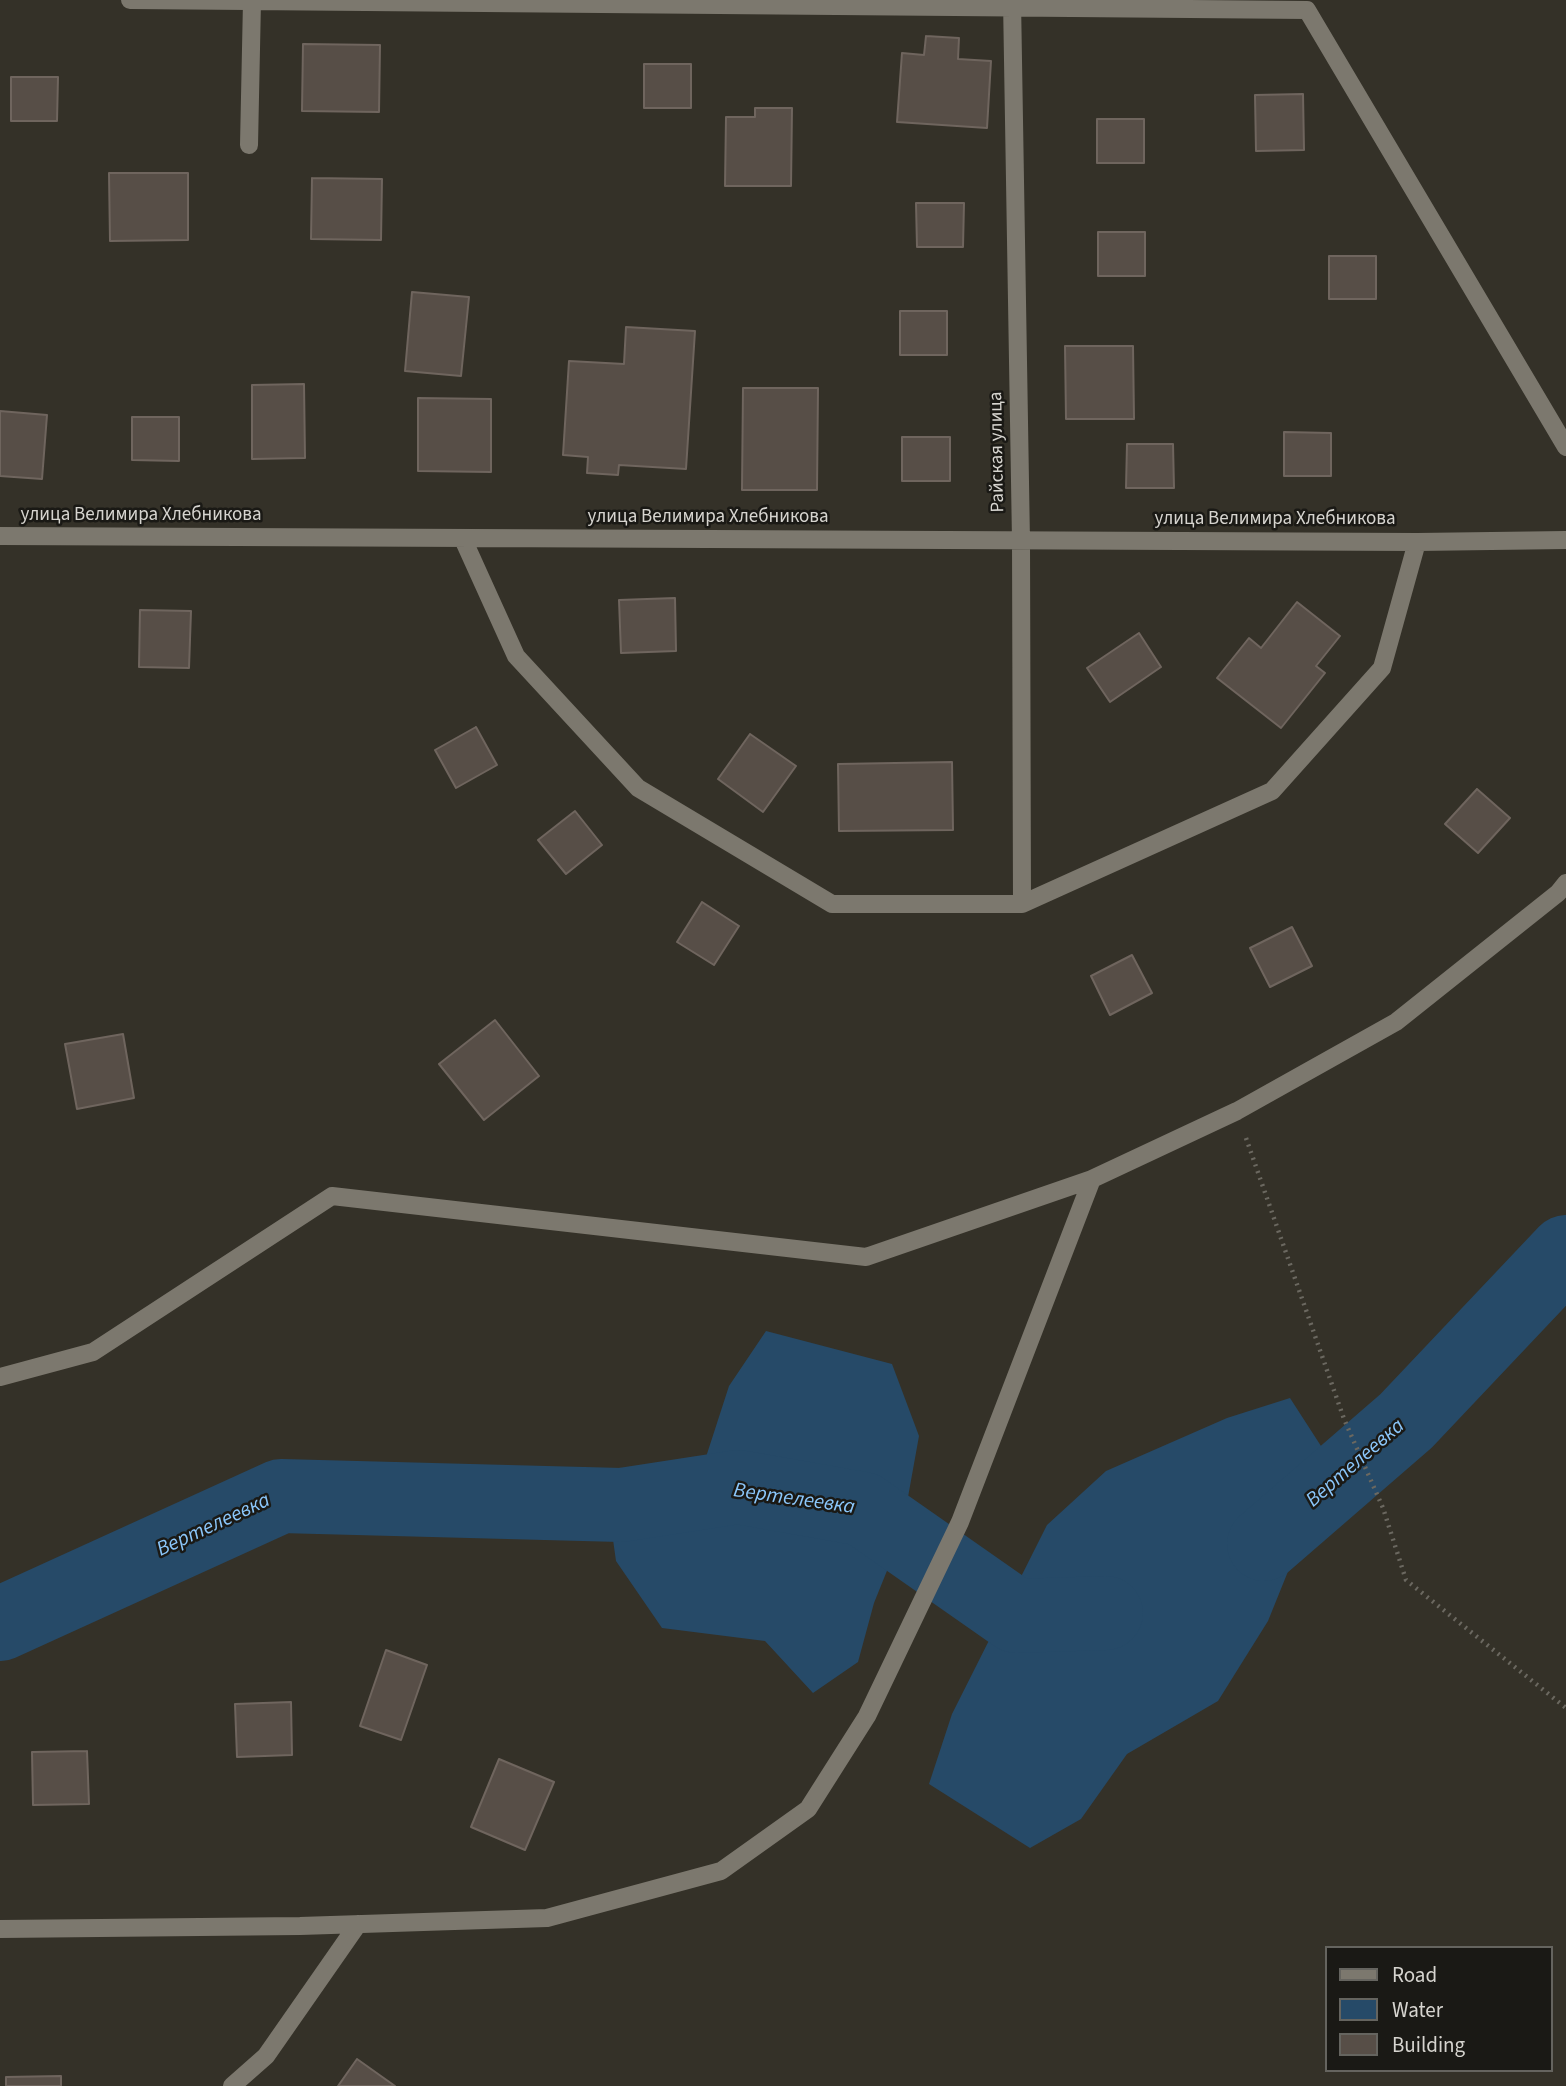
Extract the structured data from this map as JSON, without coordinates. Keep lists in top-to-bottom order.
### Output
{
  "streets": {
    "street": ["Райская улица", "улица Велимира Хлебникова"]
  },
  "crossings": [
    ["Райская улица", "улица Велимира Хлебникова"]
  ],
  "water": ["Вертелеевка"],
  "legend": ["Road", "Water", "Building"]
}
